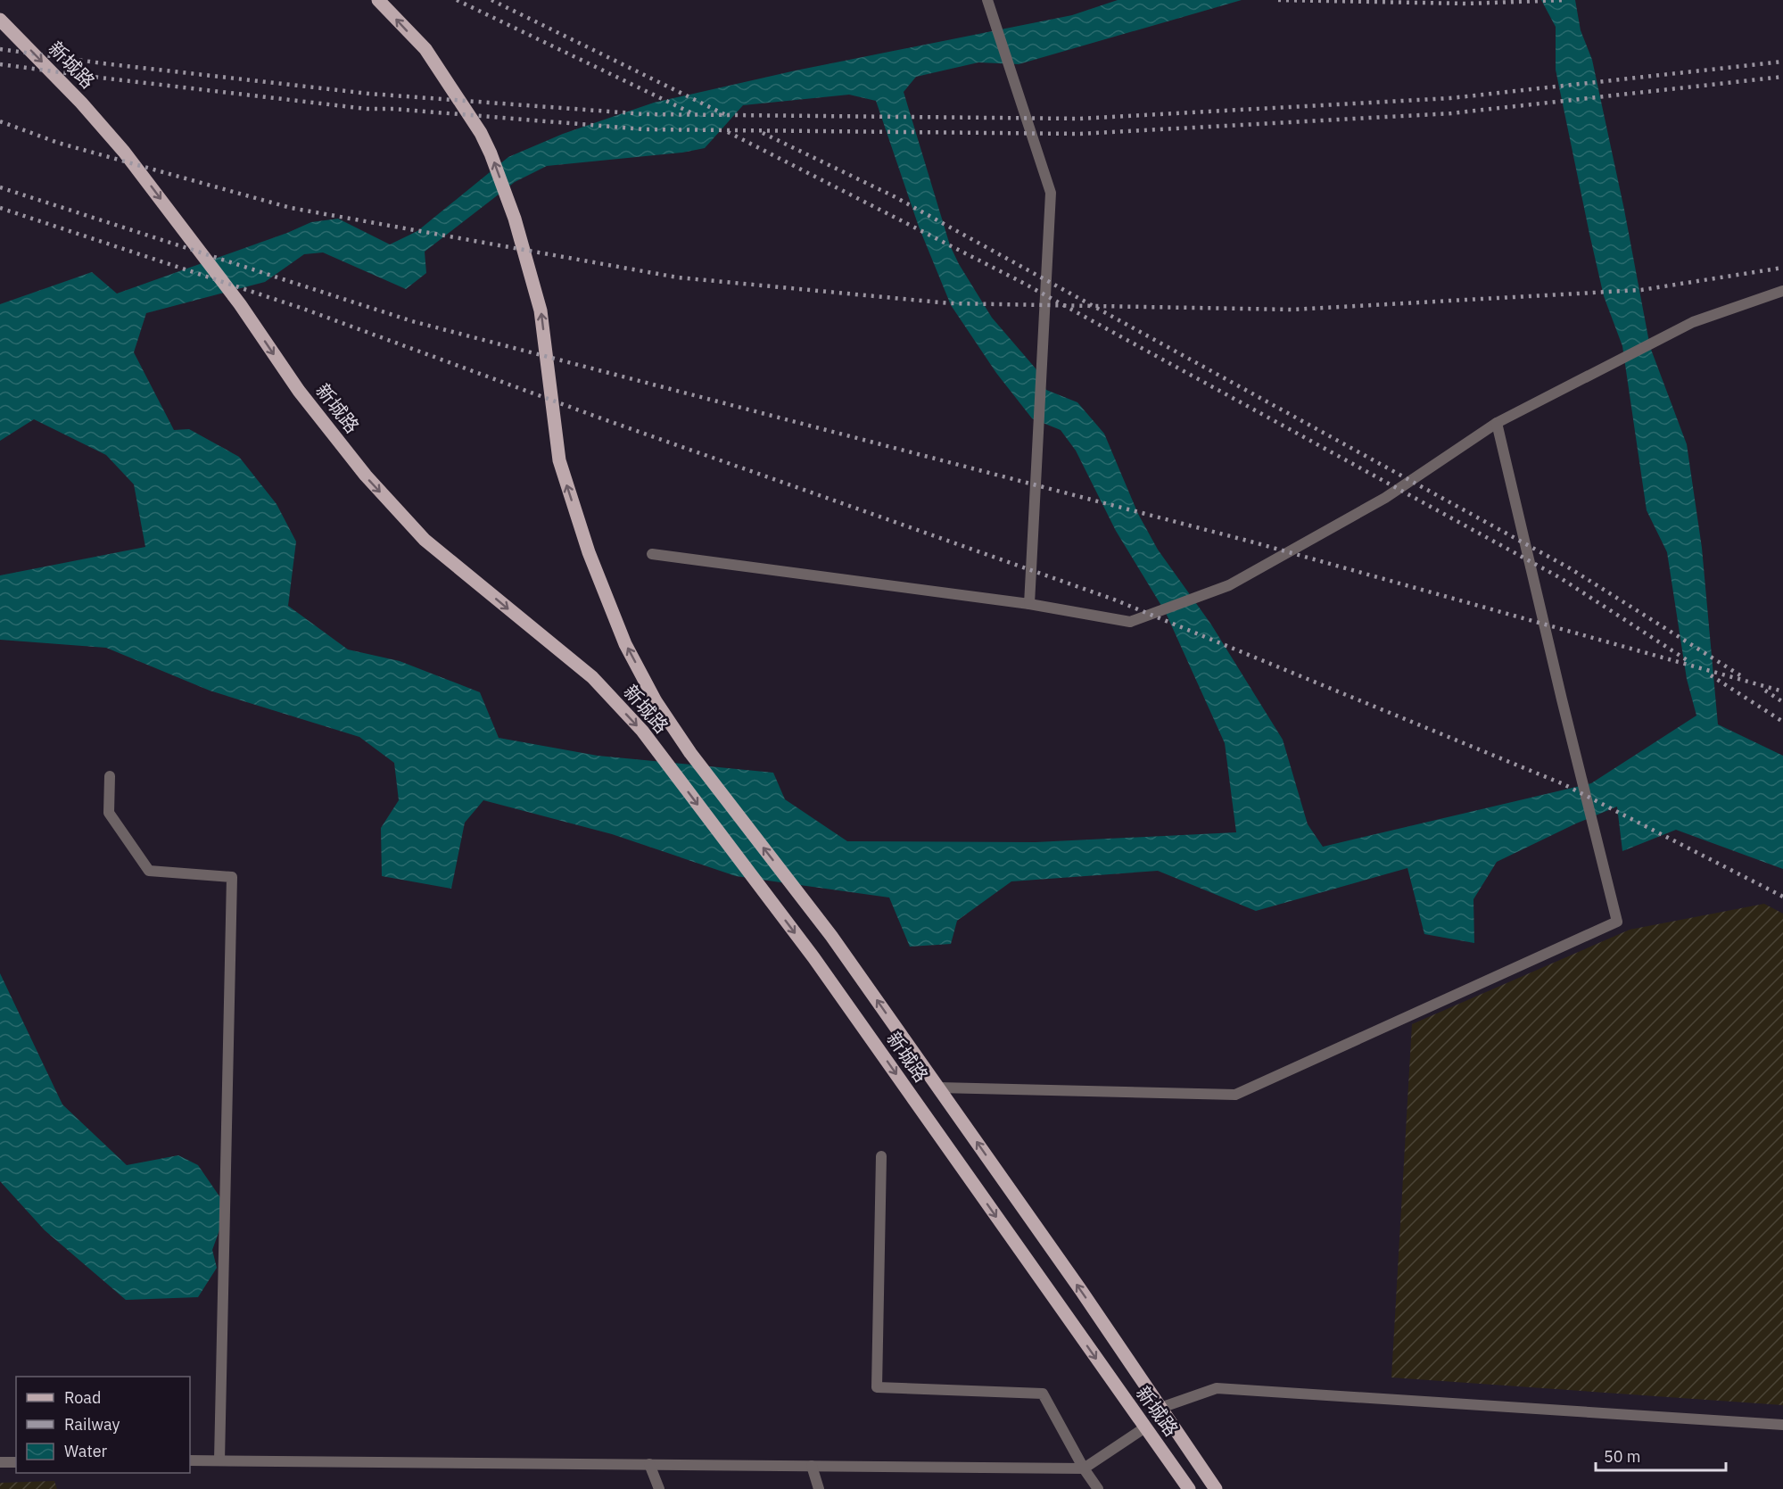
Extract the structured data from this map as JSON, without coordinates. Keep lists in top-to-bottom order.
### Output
{
  "streets": {
    "main road": ["新城路"]
  },
  "legend": ["Road", "Railway", "Water"],
  "scale_bar": "50 m"
}
